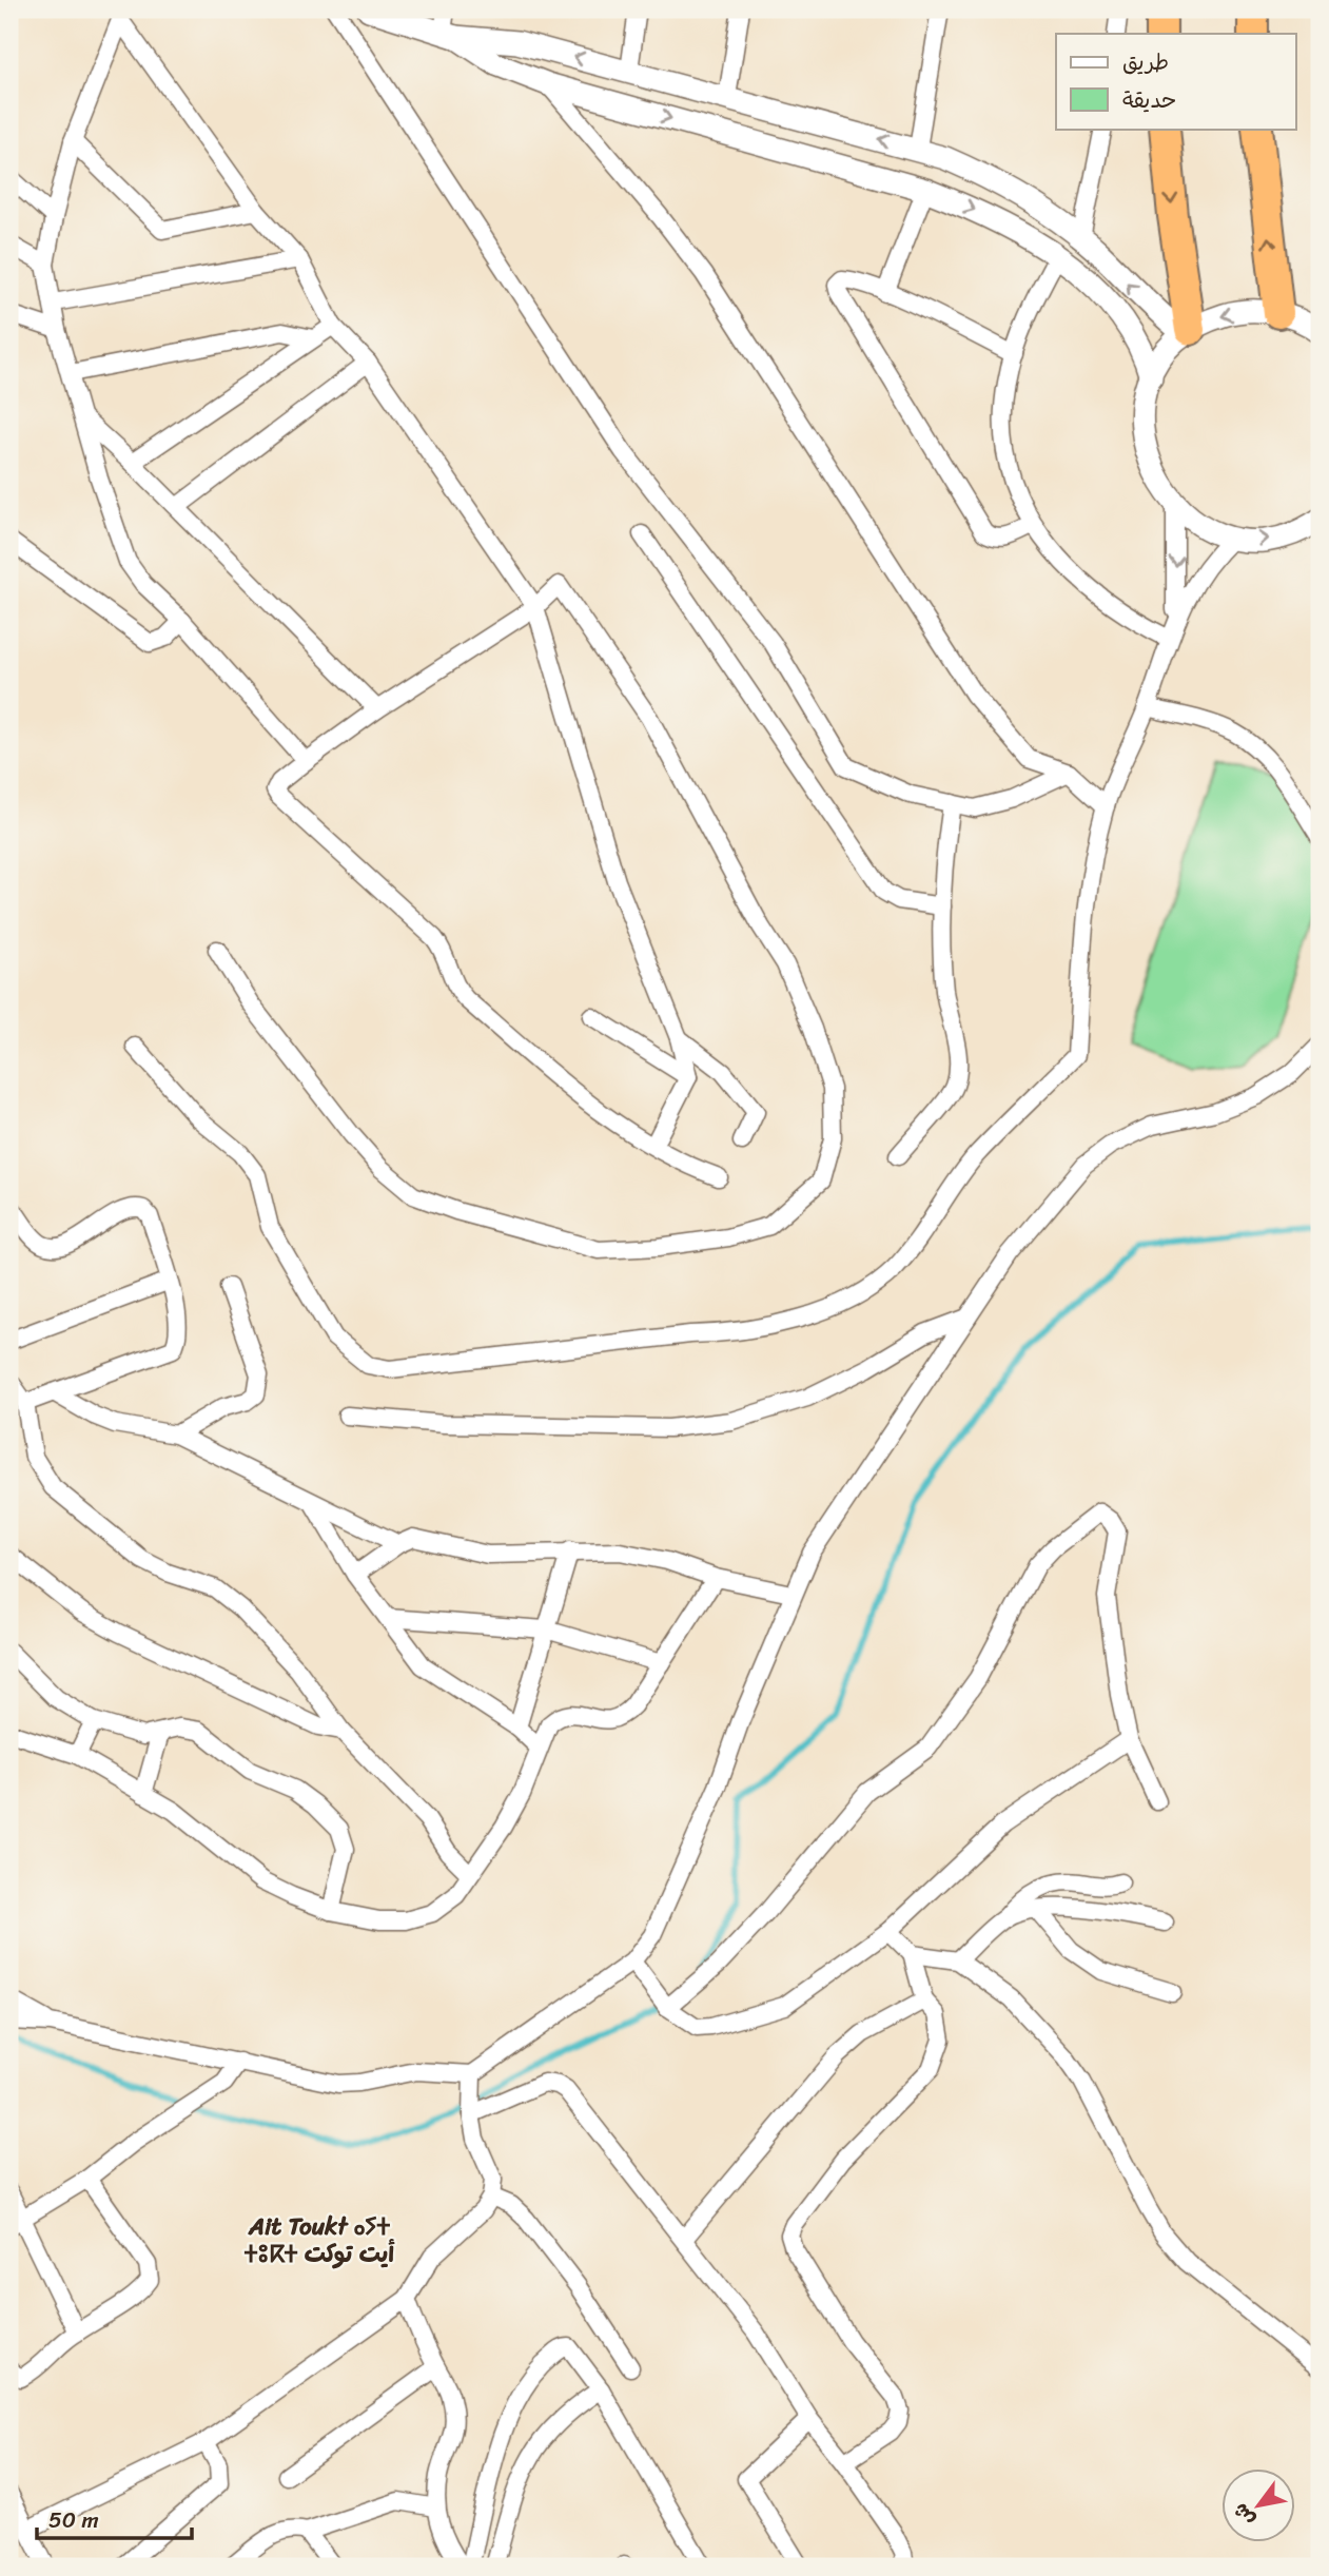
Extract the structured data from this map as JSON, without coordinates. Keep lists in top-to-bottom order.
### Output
{
  "districts": ["Ait Toukt ⴰⵢⵜ ⵜⵓⴽⵜ أيت توكت"],
  "legend": ["طريق", "حديقة"],
  "scale_bar": "50 m",
  "north": "bottom left"
}
